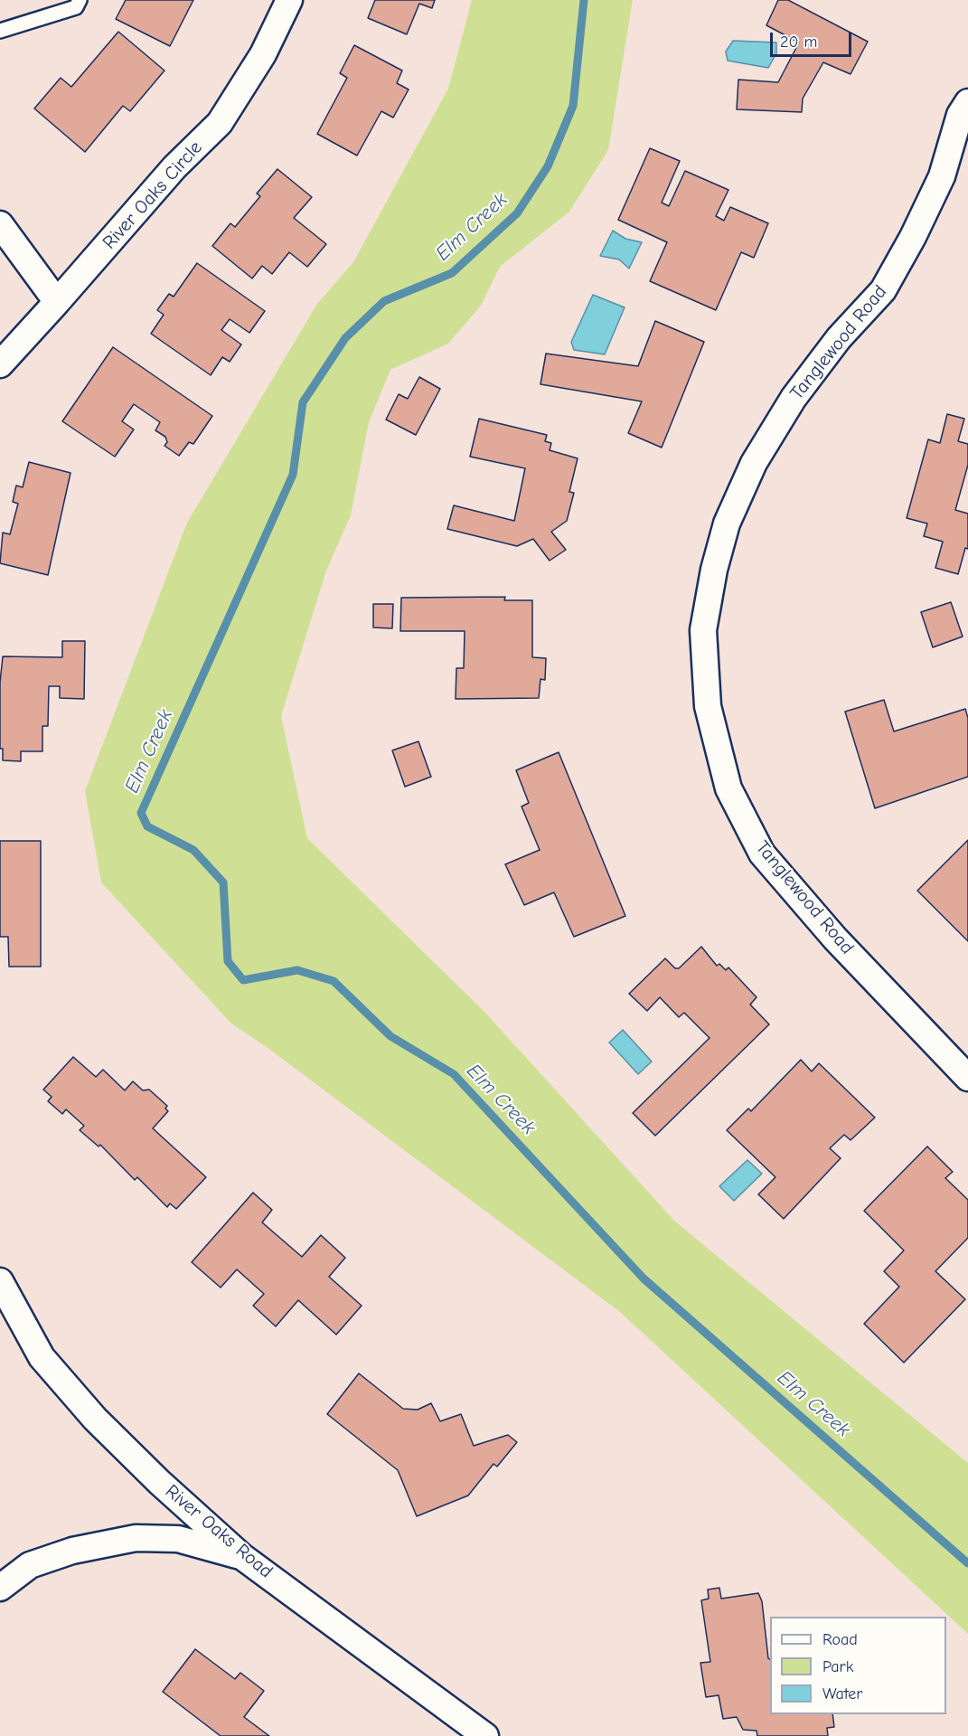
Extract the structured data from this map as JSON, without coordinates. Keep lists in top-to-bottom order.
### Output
{
  "streets": {
    "street": ["River Oaks Circle", "Tanglewood Road", "River Oaks Road"]
  },
  "water": ["Elm Creek"],
  "legend": ["Road", "Park", "Water"],
  "scale_bar": "20 m"
}
